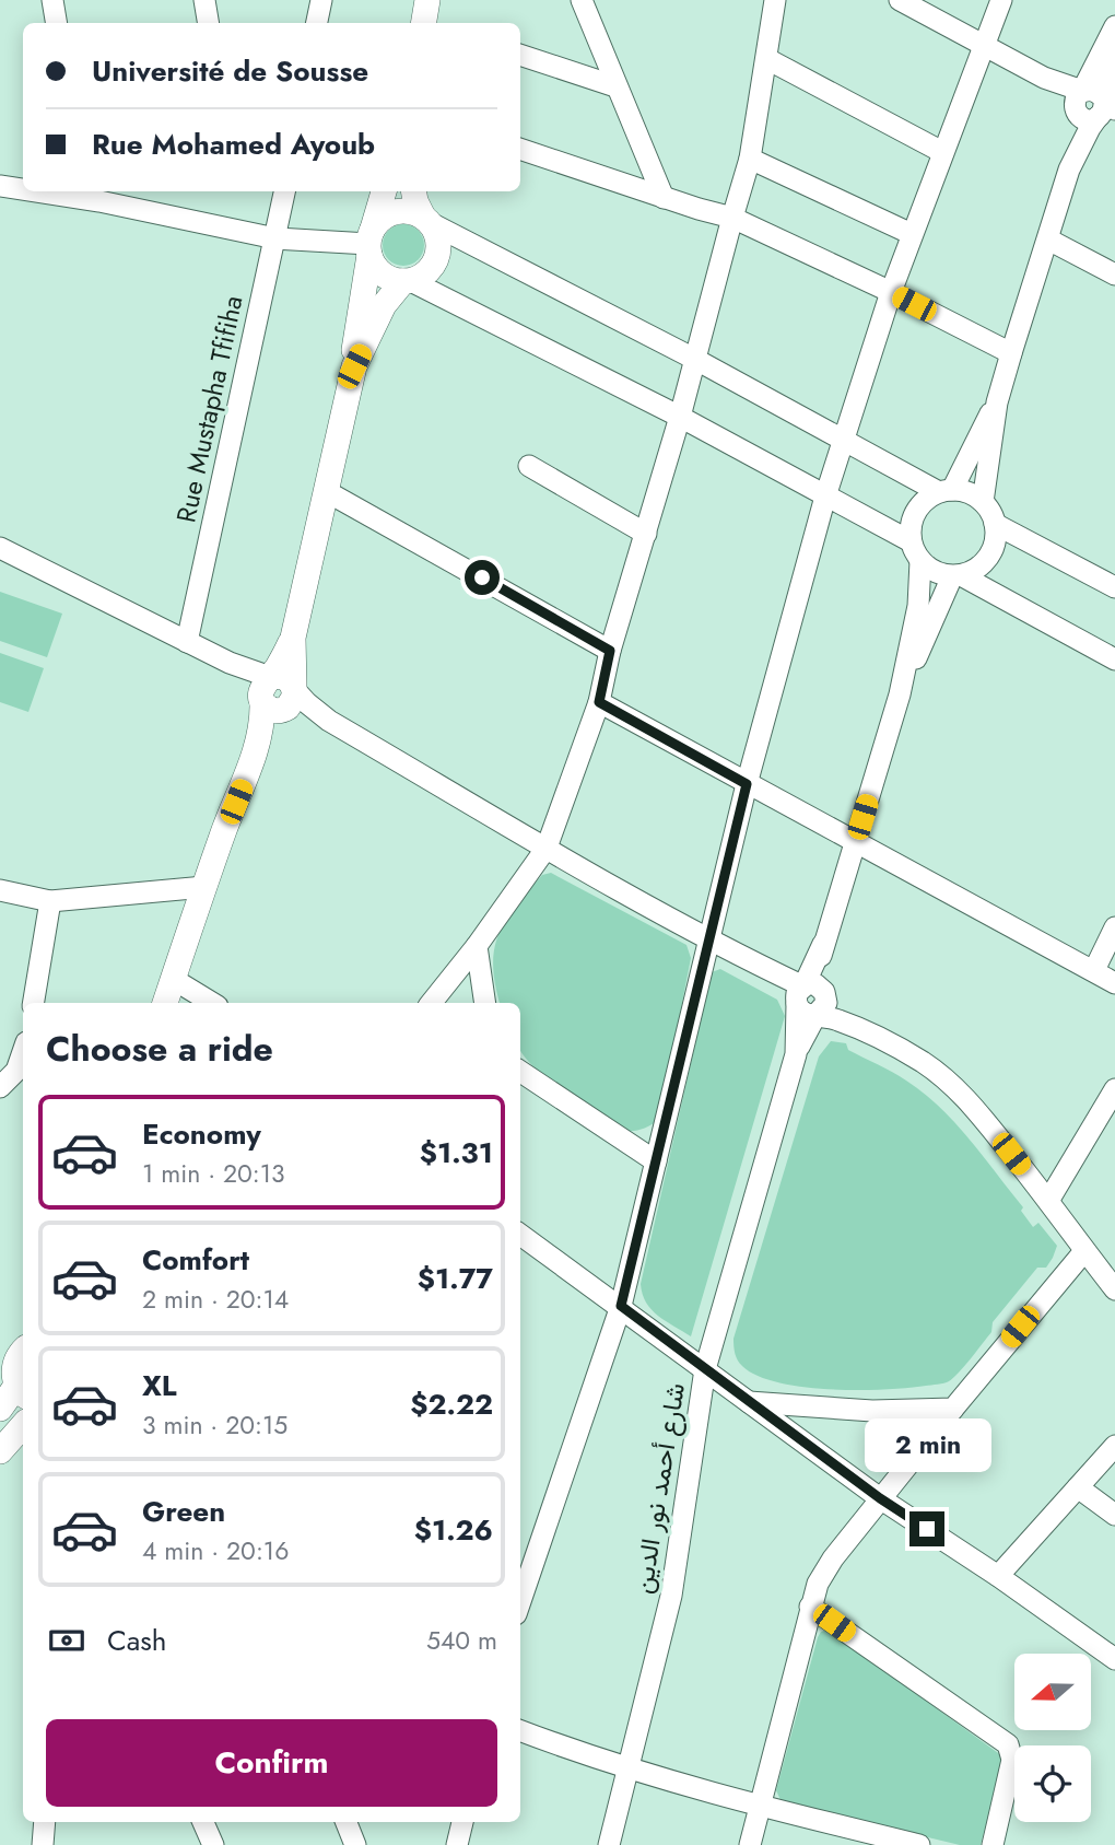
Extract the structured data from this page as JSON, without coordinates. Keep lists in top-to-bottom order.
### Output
{
  "streets": {
    "street": ["Rue Mustapha Tfifiha", "شارع أحمد نور الدين"]
  },
  "north": "left",
  "page": {
    "banner": ["Université de Sousse", "Rue Mohamed Ayoub"],
    "heading": "Choose a ride",
    "list": [
      {
        "name": "Economy",
        "note": "1 min · 20:13",
        "value": "$1.31"
      },
      {
        "name": "Comfort",
        "note": "2 min · 20:14",
        "value": "$1.77"
      },
      {
        "name": "XL",
        "note": "3 min · 20:15",
        "value": "$2.22"
      },
      {
        "name": "Green",
        "note": "4 min · 20:16",
        "value": "$1.26"
      }
    ],
    "bubble": "2 min",
    "pay": ["Cash", "540 m"],
    "buttons": "Confirm"
  }
}
